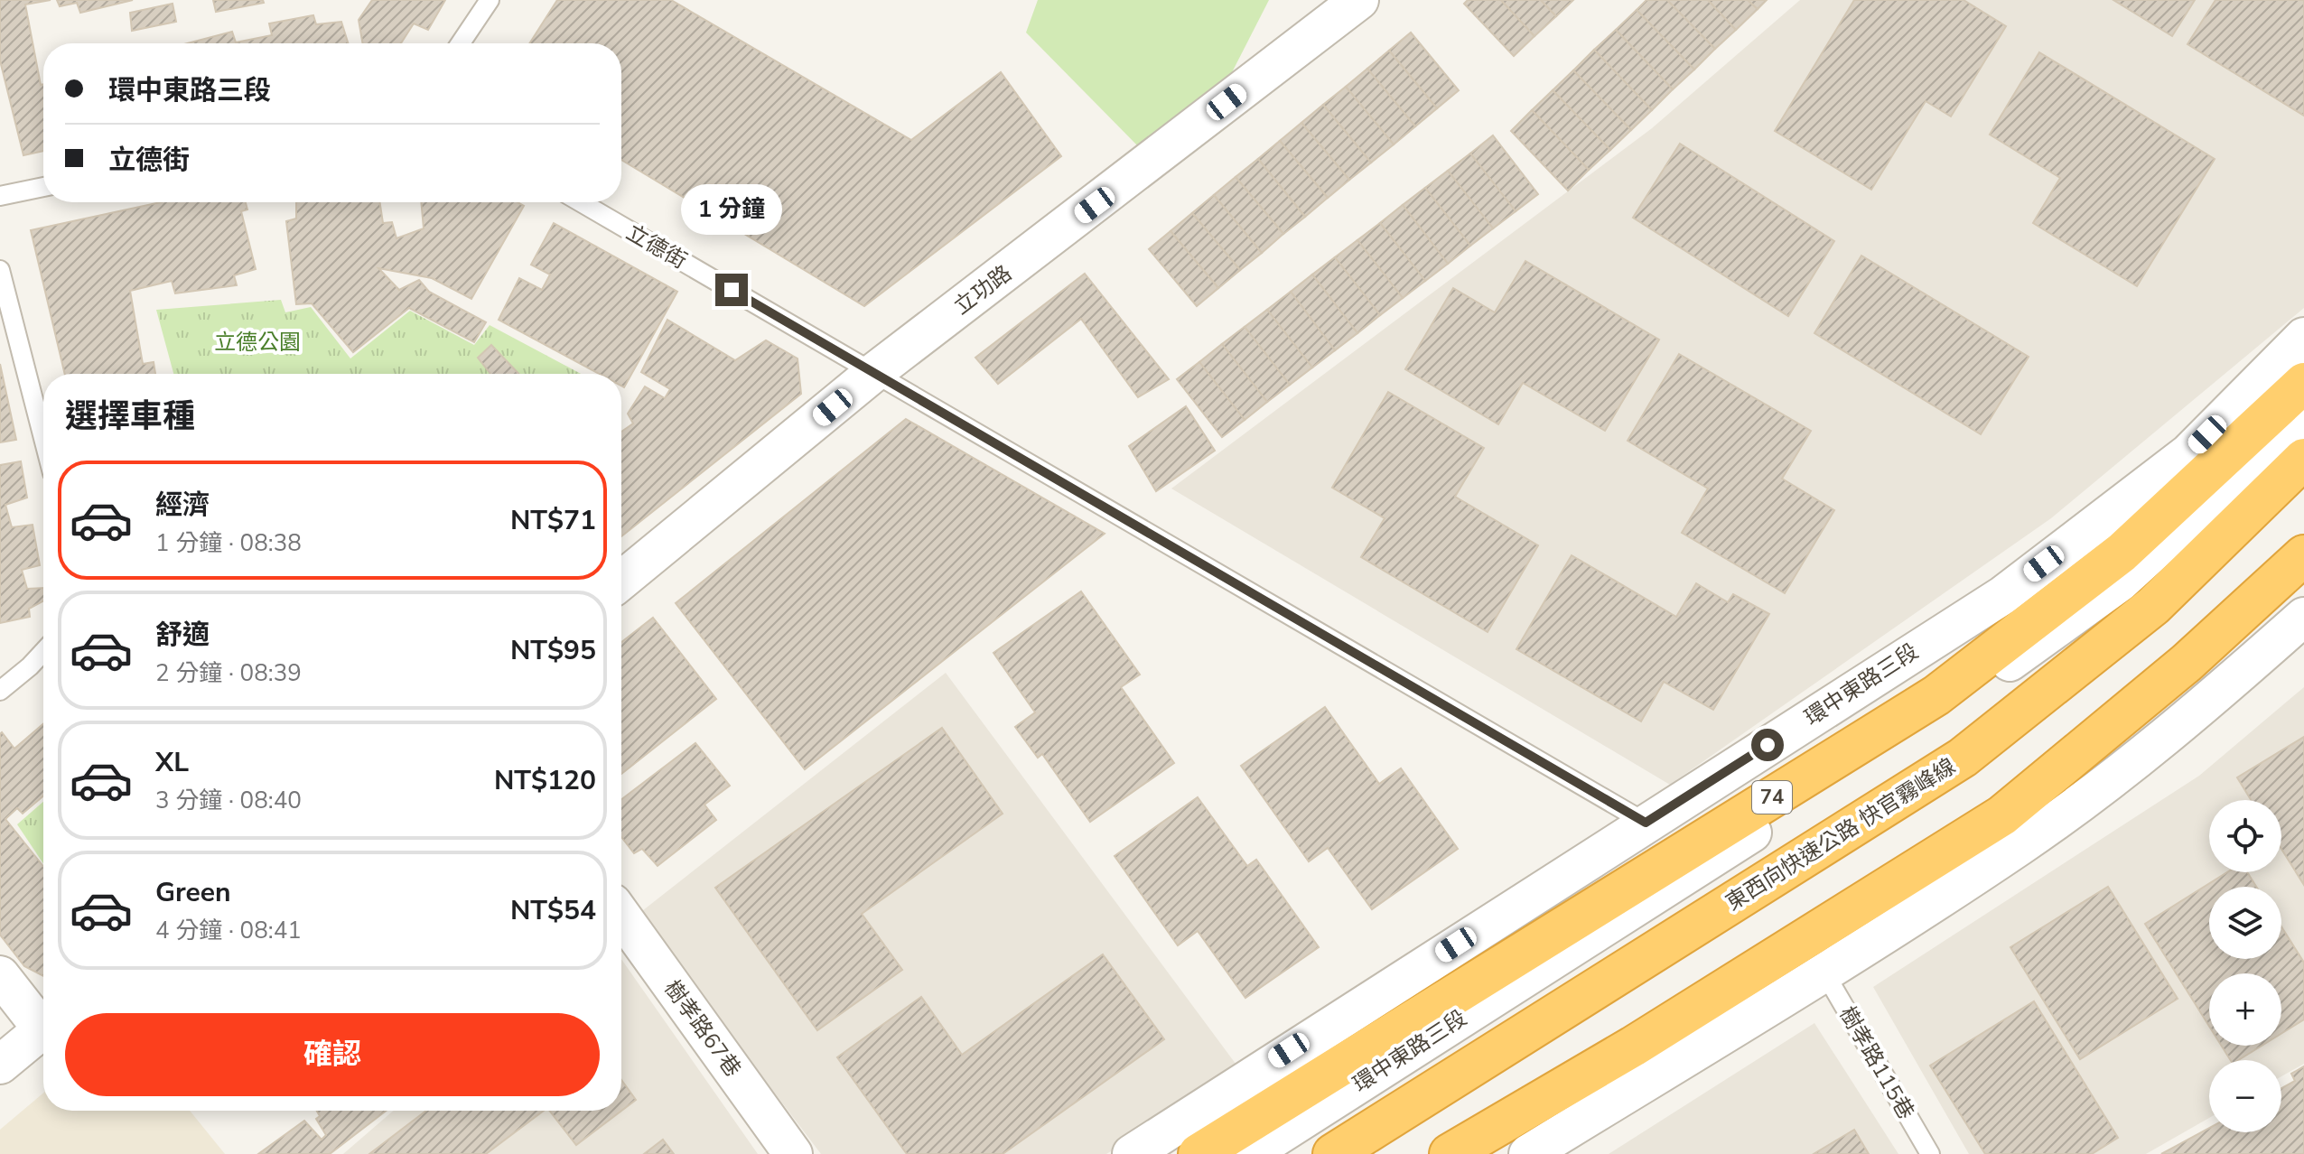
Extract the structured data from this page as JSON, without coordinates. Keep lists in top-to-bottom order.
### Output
{
  "streets": {
    "highway": ["74", "東西向快速公路 快官霧峰線"],
    "street": ["立功路", "環中東路三段", "樹孝路67巷"],
    "lane": ["立德街", "樹孝路115巷"]
  },
  "crossings": [
    ["立德街", "立功路"],
    ["立德街", "環中東路三段"]
  ],
  "parks": ["立德公園"],
  "page": {
    "banner": ["環中東路三段", "立德街"],
    "bubble": "1 分鐘",
    "heading": "選擇車種",
    "list": [
      {
        "name": "經濟",
        "note": "1 分鐘 · 08:38",
        "value": "NT$71"
      },
      {
        "name": "舒適",
        "note": "2 分鐘 · 08:39",
        "value": "NT$95"
      },
      {
        "name": "XL",
        "note": "3 分鐘 · 08:40",
        "value": "NT$120"
      },
      {
        "name": "Green",
        "note": "4 分鐘 · 08:41",
        "value": "NT$54"
      }
    ],
    "map_buttons": ["+", "−"],
    "buttons": "確認"
  }
}
